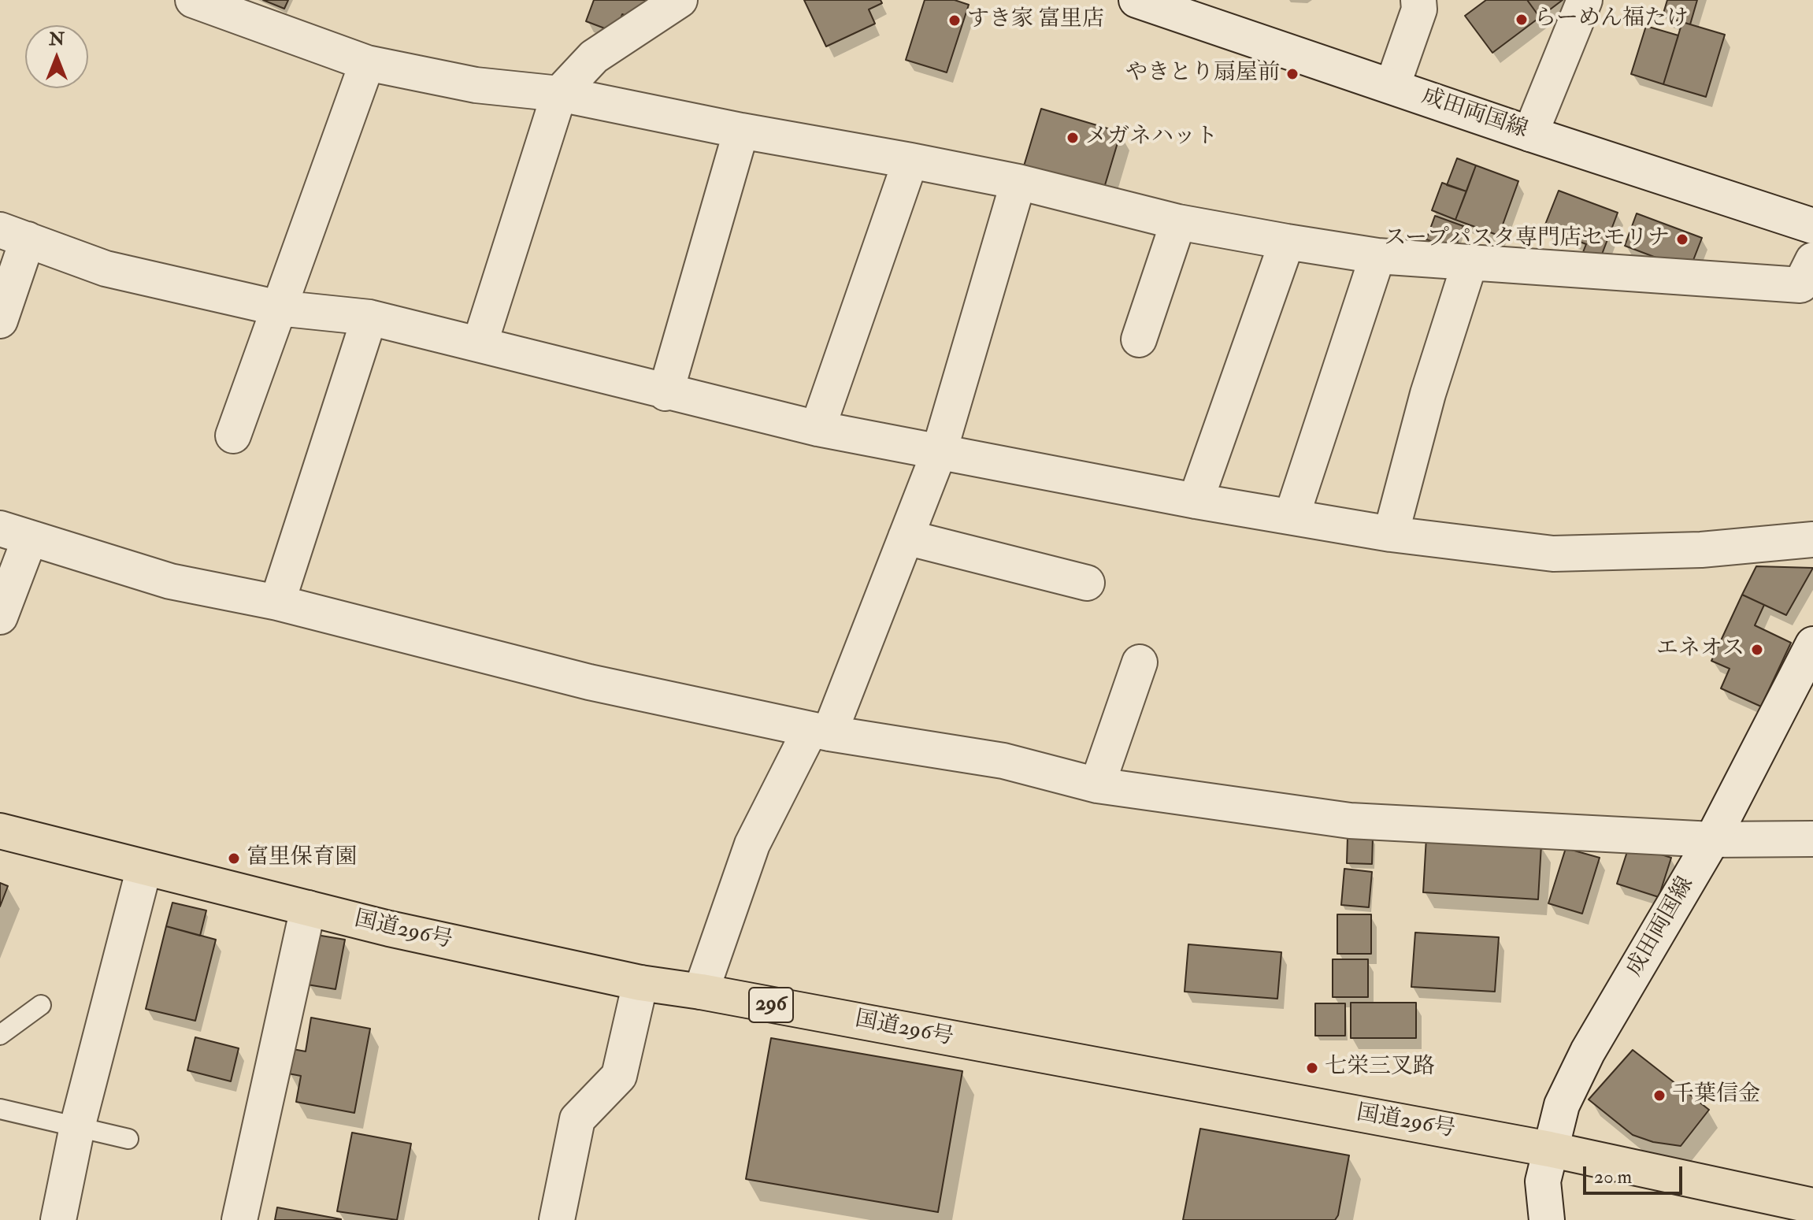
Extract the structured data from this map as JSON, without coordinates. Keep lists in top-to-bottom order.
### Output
{
  "streets": {
    "highway": ["国道296号", "296"],
    "street": ["成田両国線"]
  },
  "crossings": [
    ["成田両国線", "国道296号"]
  ],
  "places": [
    "らーめん福たけ",
    "すき家 富里店",
    "やきとり扇屋前",
    "メガネハット",
    "スープパスタ専門店セモリナ",
    "エネオス",
    "富里保育園",
    "七栄三叉路",
    "千葉信金"
  ],
  "scale_bar": "20 m",
  "north": "top"
}
